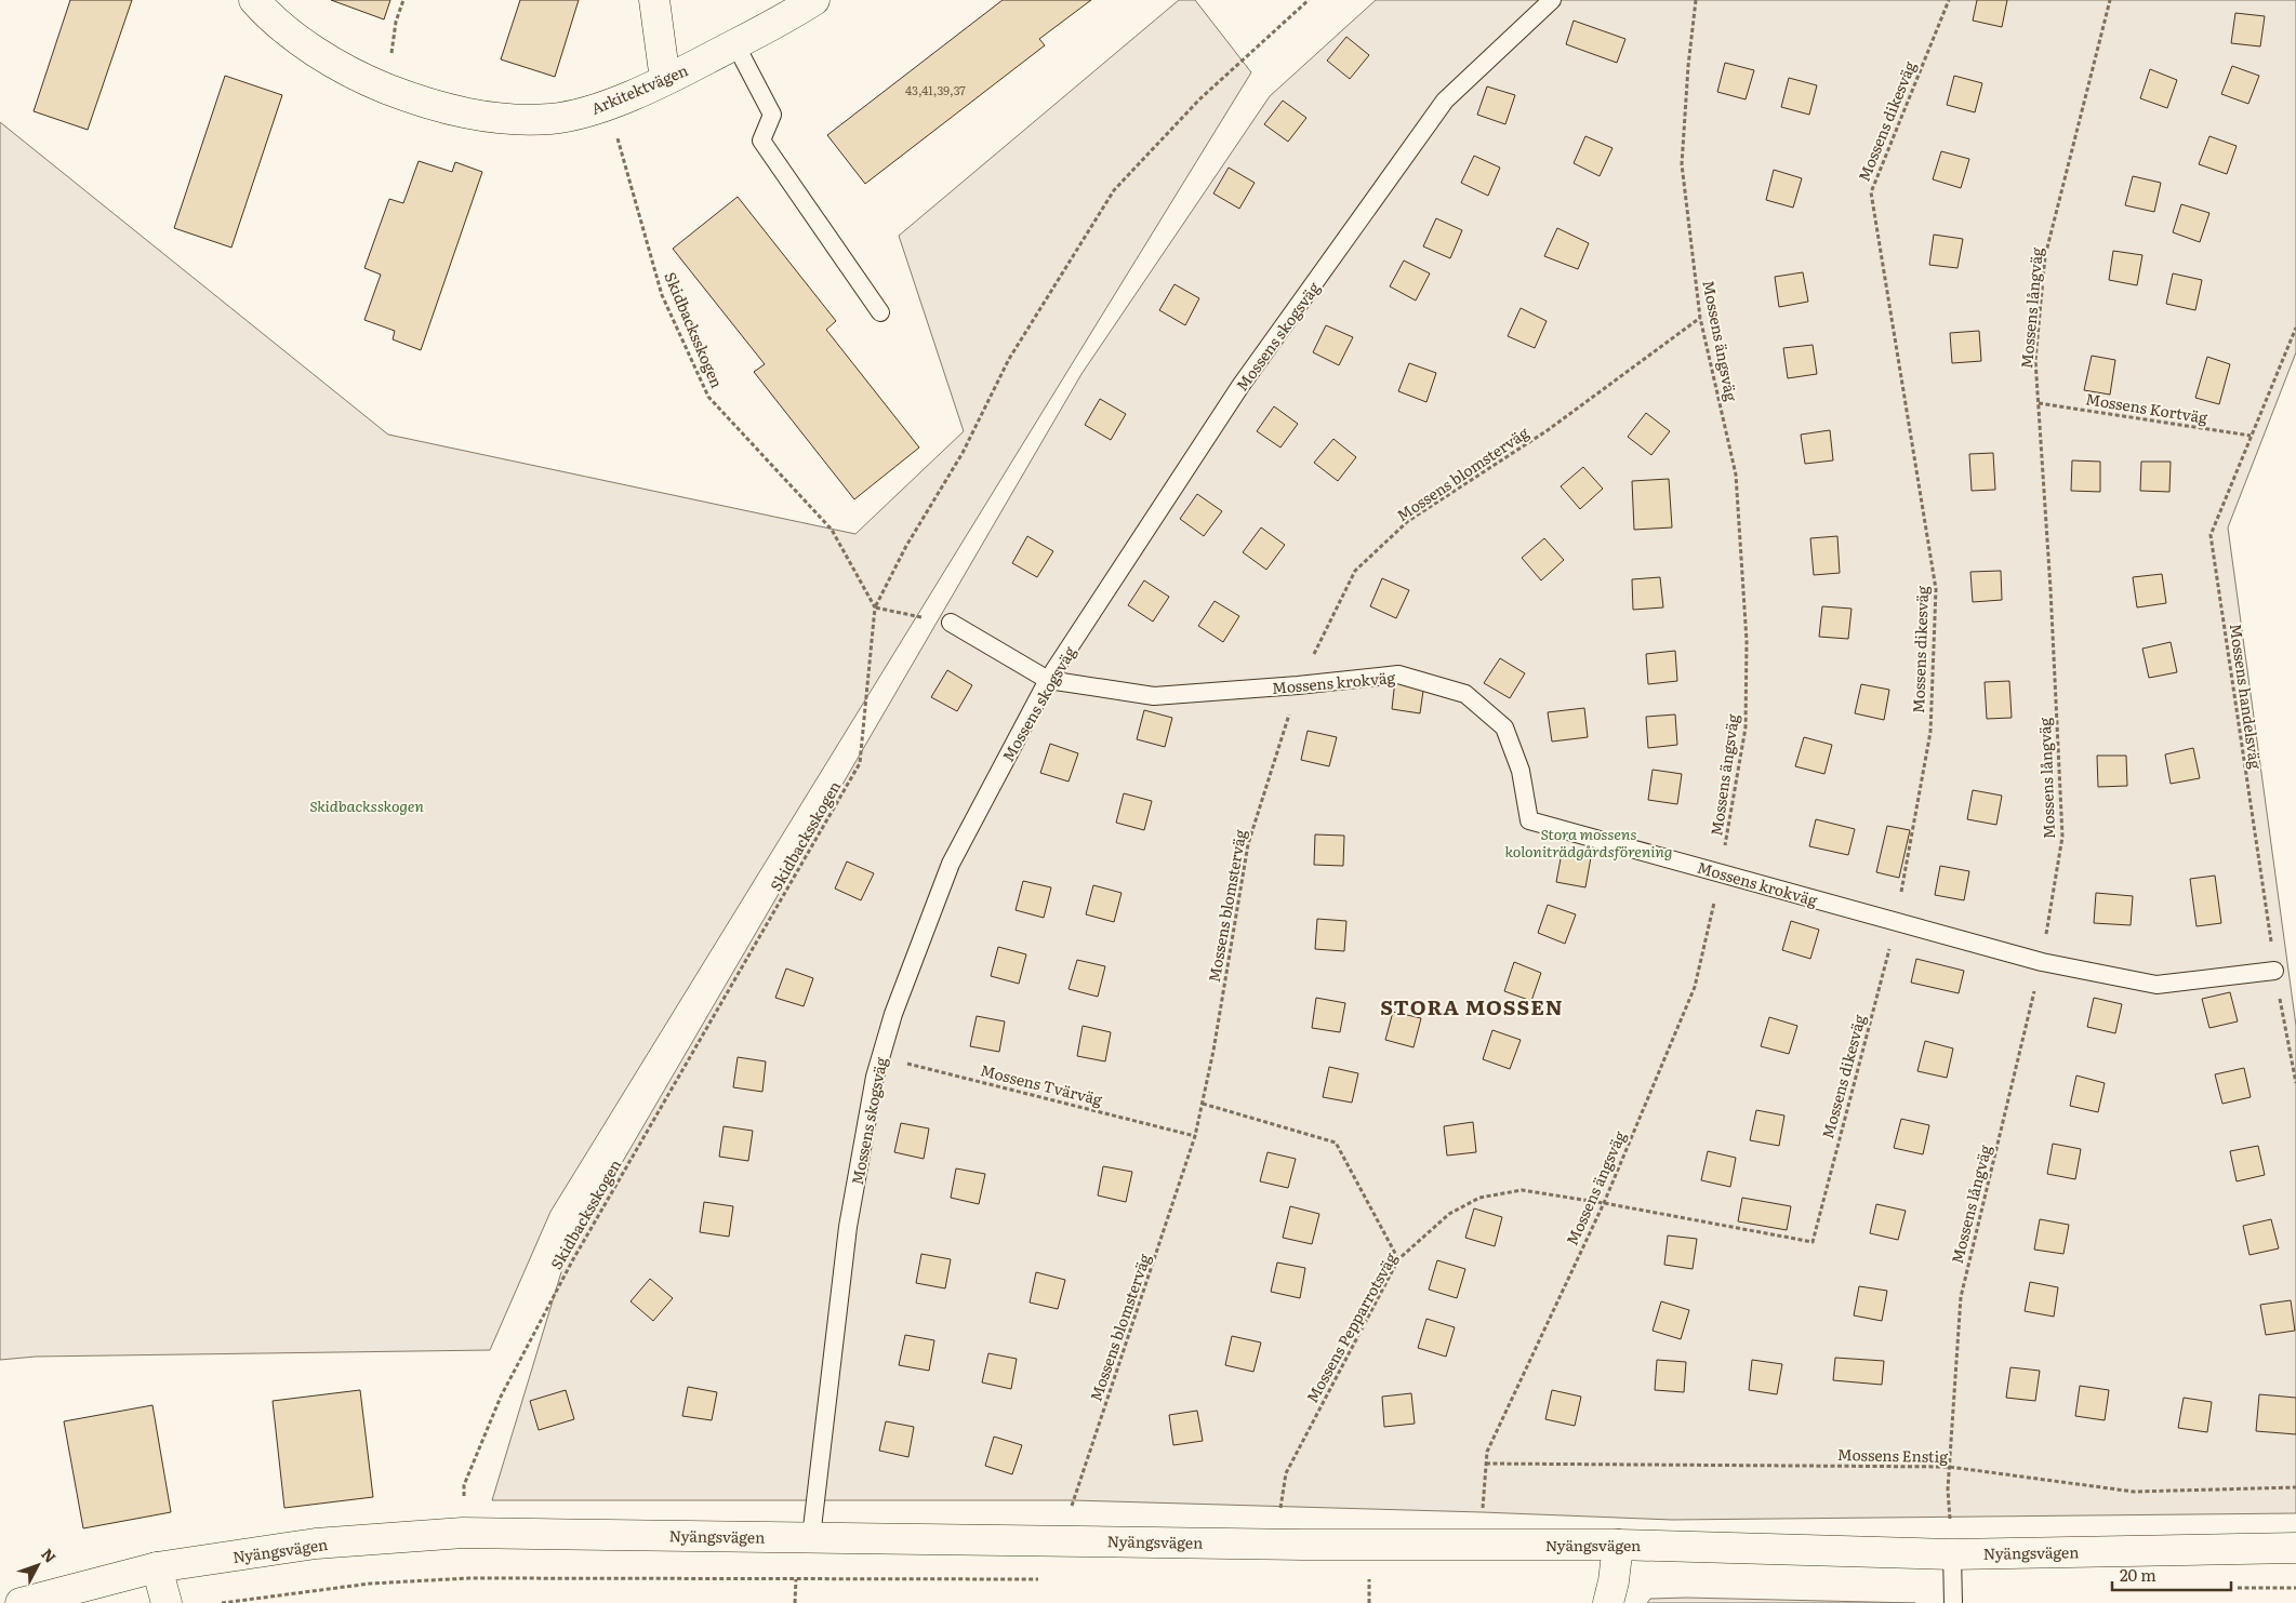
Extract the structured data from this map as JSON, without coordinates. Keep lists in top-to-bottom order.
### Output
{
  "streets": {
    "street": ["Arkitektvägen", "Nyängsvägen"],
    "lane": ["Mossens skogsväg", "Mossens krokväg"],
    "path": [
      "Mossens dikesväg",
      "Mossens långväg",
      "Skidbacksskogen",
      "Mossens ängsväg",
      "Mossens Kortväg",
      "Mossens blomsterväg",
      "Mossens handelsväg",
      "Mossens Tvärväg",
      "Mossens Pepparrotsväg",
      "Mossens Enstig"
    ]
  },
  "crossings": [
    ["Arkitektvägen", "Skidbacksskogen"],
    ["Mossens dikesväg", "Mossens krokväg"],
    ["Mossens dikesväg", "Mossens Pepparrotsväg"],
    ["Mossens långväg", "Mossens Kortväg"],
    ["Mossens långväg", "Mossens krokväg"],
    ["Mossens långväg", "Mossens Enstig"],
    ["Mossens långväg", "Nyängsvägen"],
    ["Skidbacksskogen", "Nyängsvägen"],
    ["Mossens skogsväg", "Mossens krokväg"],
    ["Mossens skogsväg", "Mossens Tvärväg"],
    ["Mossens skogsväg", "Nyängsvägen"],
    ["Mossens ängsväg", "Mossens blomsterväg"],
    ["Mossens ängsväg", "Mossens krokväg"],
    ["Mossens ängsväg", "Mossens Pepparrotsväg"],
    ["Mossens ängsväg", "Mossens Enstig"],
    ["Mossens ängsväg", "Nyängsvägen"],
    ["Mossens Kortväg", "Mossens handelsväg"],
    ["Mossens blomsterväg", "Mossens krokväg"],
    ["Mossens blomsterväg", "Mossens Tvärväg"],
    ["Mossens blomsterväg", "Nyängsvägen"],
    ["Mossens krokväg", "Mossens handelsväg"],
    ["Mossens Pepparrotsväg", "Nyängsvägen"]
  ],
  "districts": ["STORA MOSSEN"],
  "parks": ["Skidbacksskogen", "Stora mossens koloniträdgårdsförening"],
  "house_numbers": ["43,41,39,37"],
  "scale_bar": "20 m",
  "north": "top right"
}
